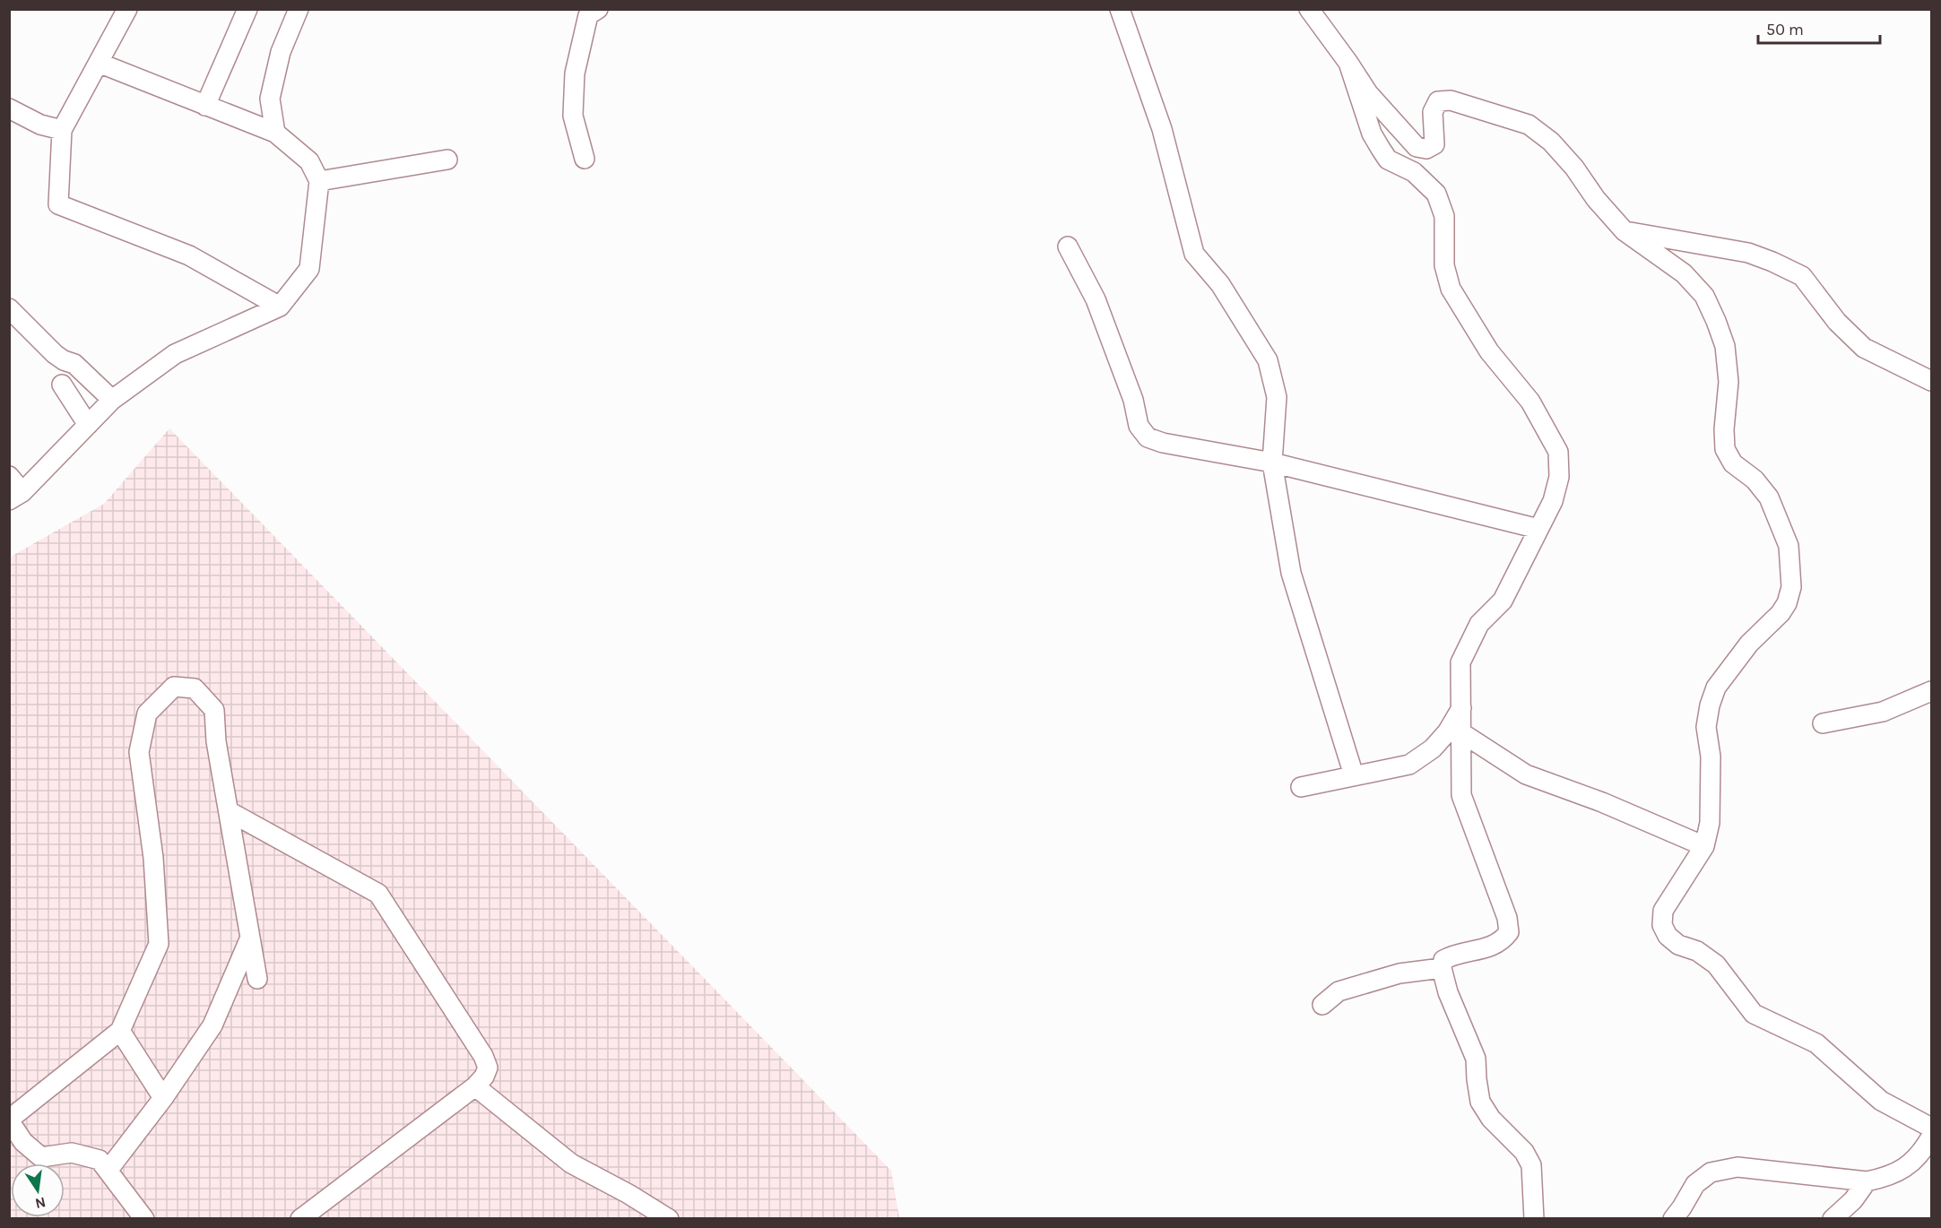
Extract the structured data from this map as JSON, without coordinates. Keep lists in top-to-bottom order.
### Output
{
  "scale_bar": "50 m",
  "north": "bottom"
}
